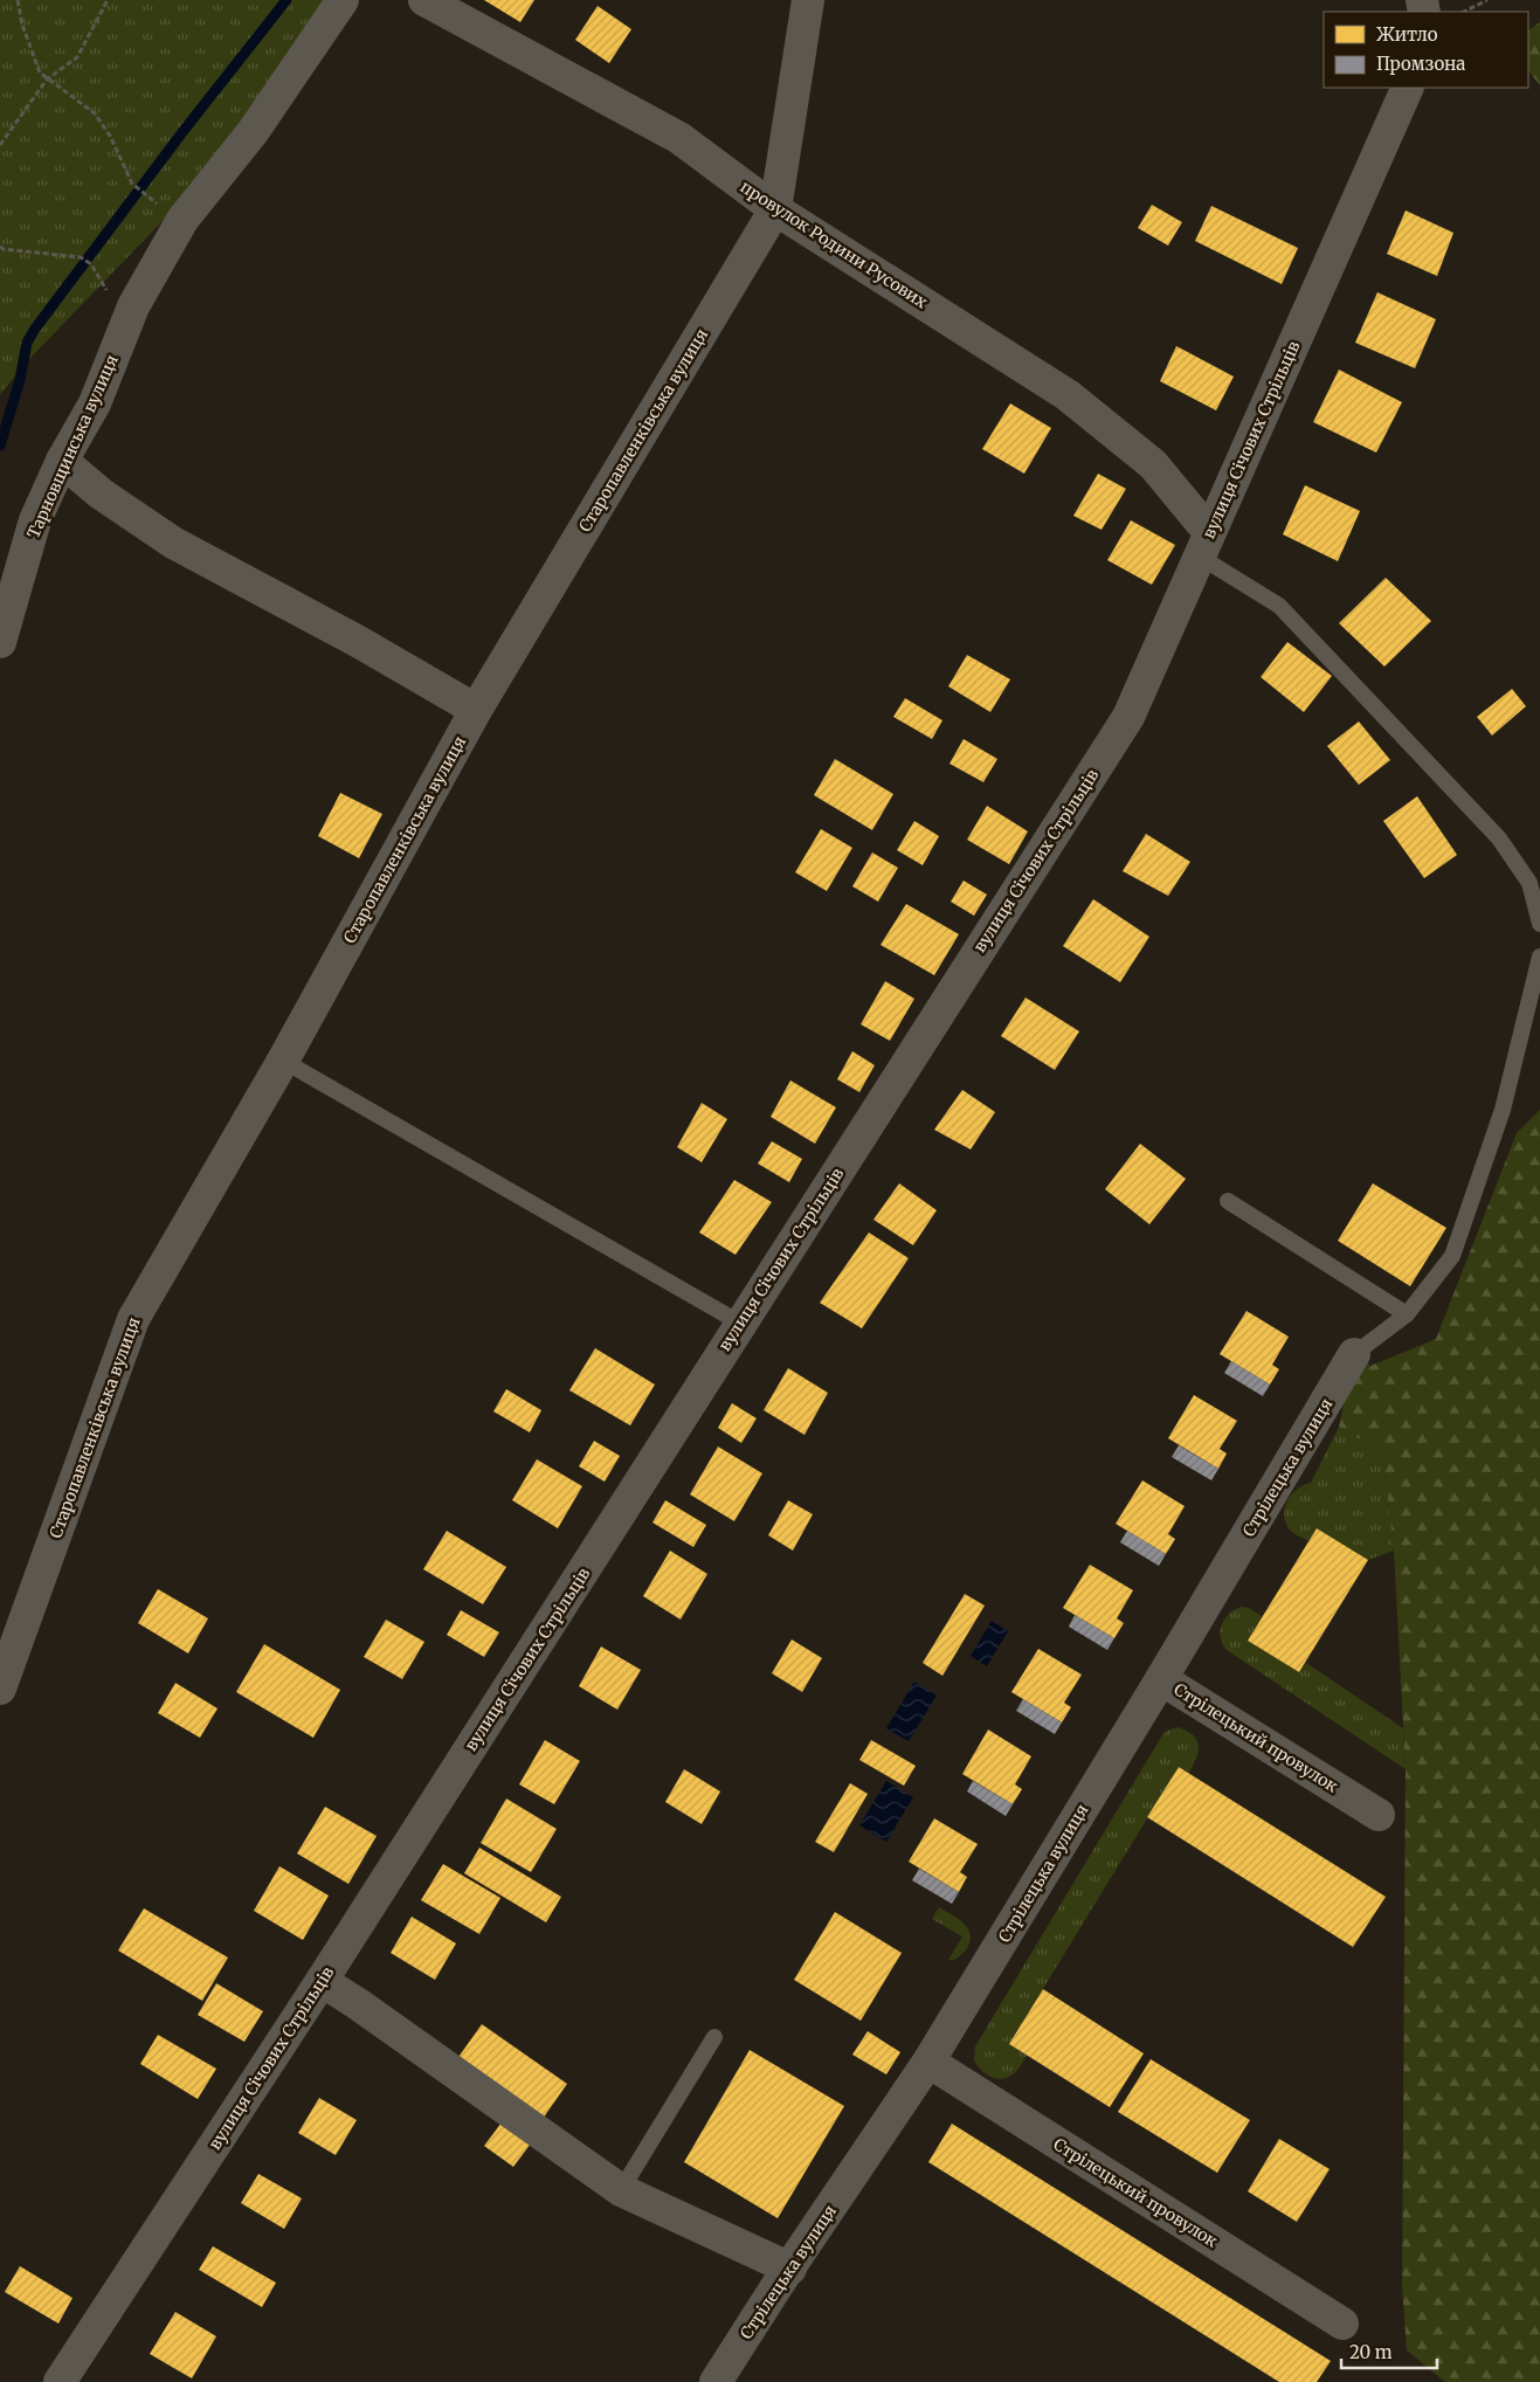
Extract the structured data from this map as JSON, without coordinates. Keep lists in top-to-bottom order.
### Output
{
  "streets": {
    "street": [
      "провулок Родини Русових",
      "Старопавленківська вулиця",
      "вулиця Січових Стрільців",
      "Тарновщинська вулиця",
      "Стрілецька вулиця",
      "Стрілецький провулок"
    ]
  },
  "crossings": [
    ["провулок Родини Русових", "Старопавленківська вулиця"],
    ["провулок Родини Русових", "вулиця Січових Стрільців"],
    ["Стрілецька вулиця", "Стрілецький провулок"]
  ],
  "legend": ["Житло", "Промзона"],
  "scale_bar": "20 m"
}
